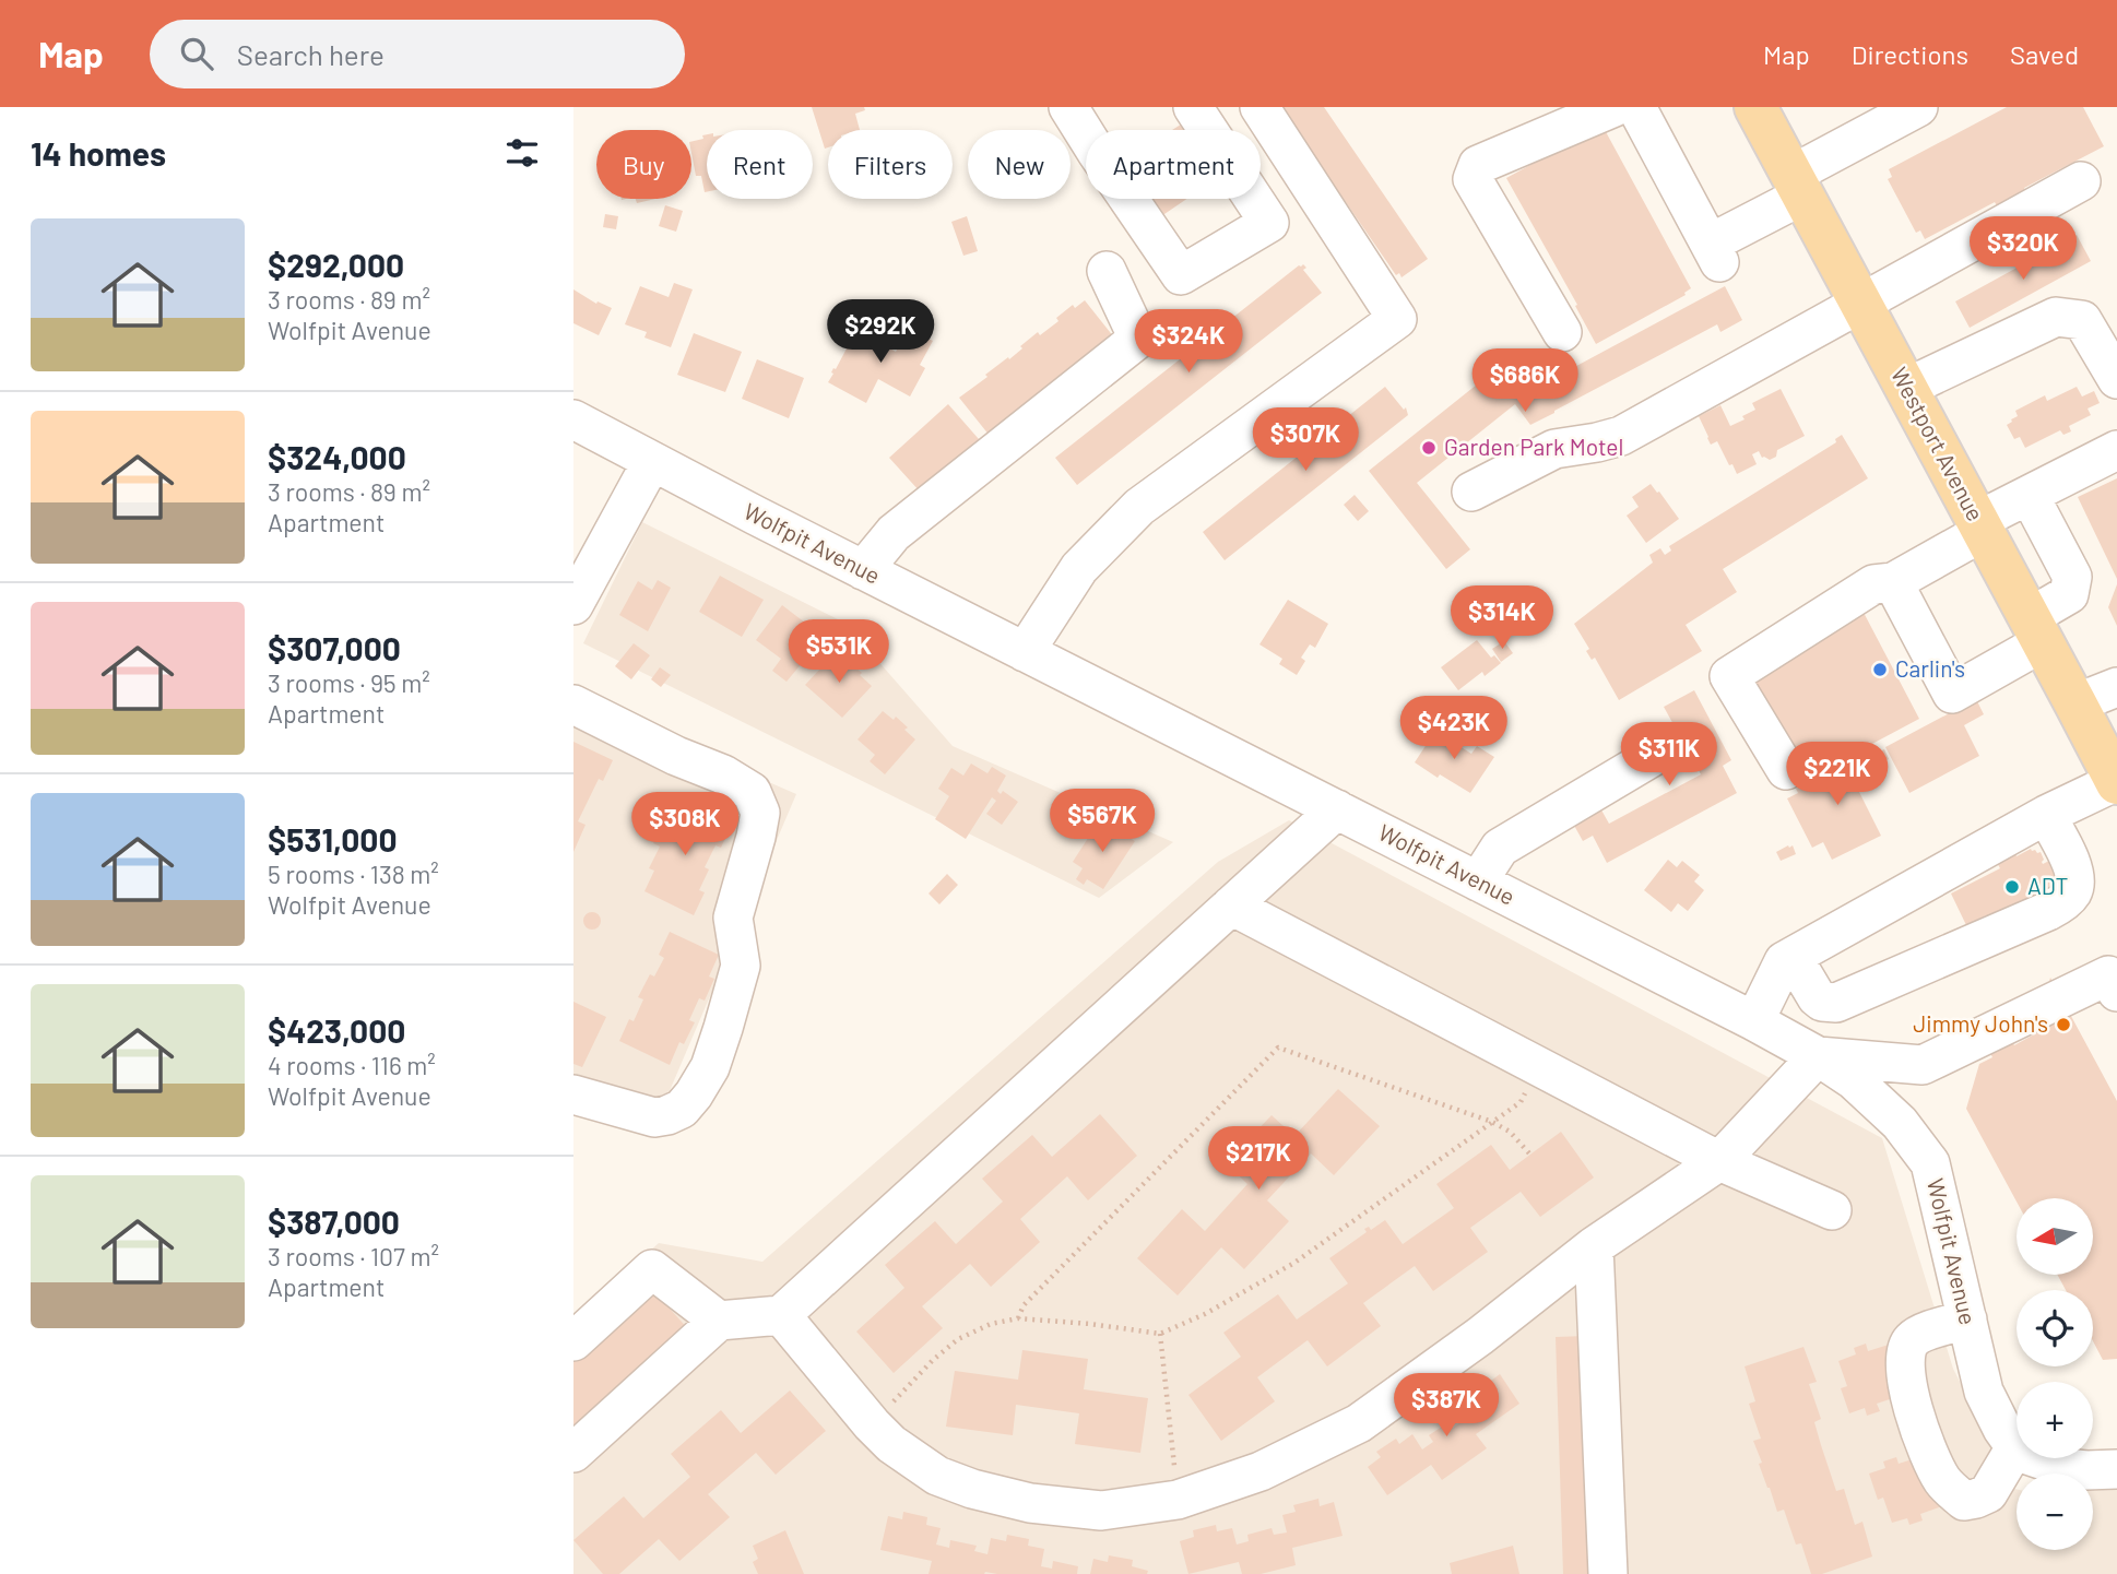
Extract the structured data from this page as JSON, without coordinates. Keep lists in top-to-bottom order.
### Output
{
  "streets": {
    "main road": ["Westport Avenue"],
    "street": ["Wolfpit Avenue"]
  },
  "places": [
    "Garden Park Motel",
    "Carlin's",
    "ADT",
    "Jimmy John's"
  ],
  "north": "left",
  "page": {
    "header": "Map",
    "search": "Search here",
    "nav": ["Map", "Directions", "Saved"],
    "heading": "14 homes",
    "chip": [
      "Buy",
      "Rent",
      "Filters",
      "New",
      "Apartment"
    ],
    "list": [
      {
        "name": "$292,000",
        "note": "3 rooms · 89 m² · Wolfpit Avenue"
      },
      {
        "name": "$324,000",
        "note": "3 rooms · 89 m² · Apartment"
      },
      {
        "name": "$307,000",
        "note": "3 rooms · 95 m² · Apartment"
      },
      {
        "name": "$531,000",
        "note": "5 rooms · 138 m² · Wolfpit Avenue"
      },
      {
        "name": "$423,000",
        "note": "4 rooms · 116 m² · Wolfpit Avenue"
      },
      {
        "name": "$387,000",
        "note": "3 rooms · 107 m² · Apartment"
      }
    ],
    "price": [
      "$320K",
      "$292K",
      "$324K",
      "$686K",
      "$307K",
      "$314K",
      "$531K",
      "$423K",
      "$311K",
      "$221K",
      "$567K",
      "$308K",
      "$217K",
      "$387K"
    ],
    "map_buttons": ["+", "−"]
  }
}
